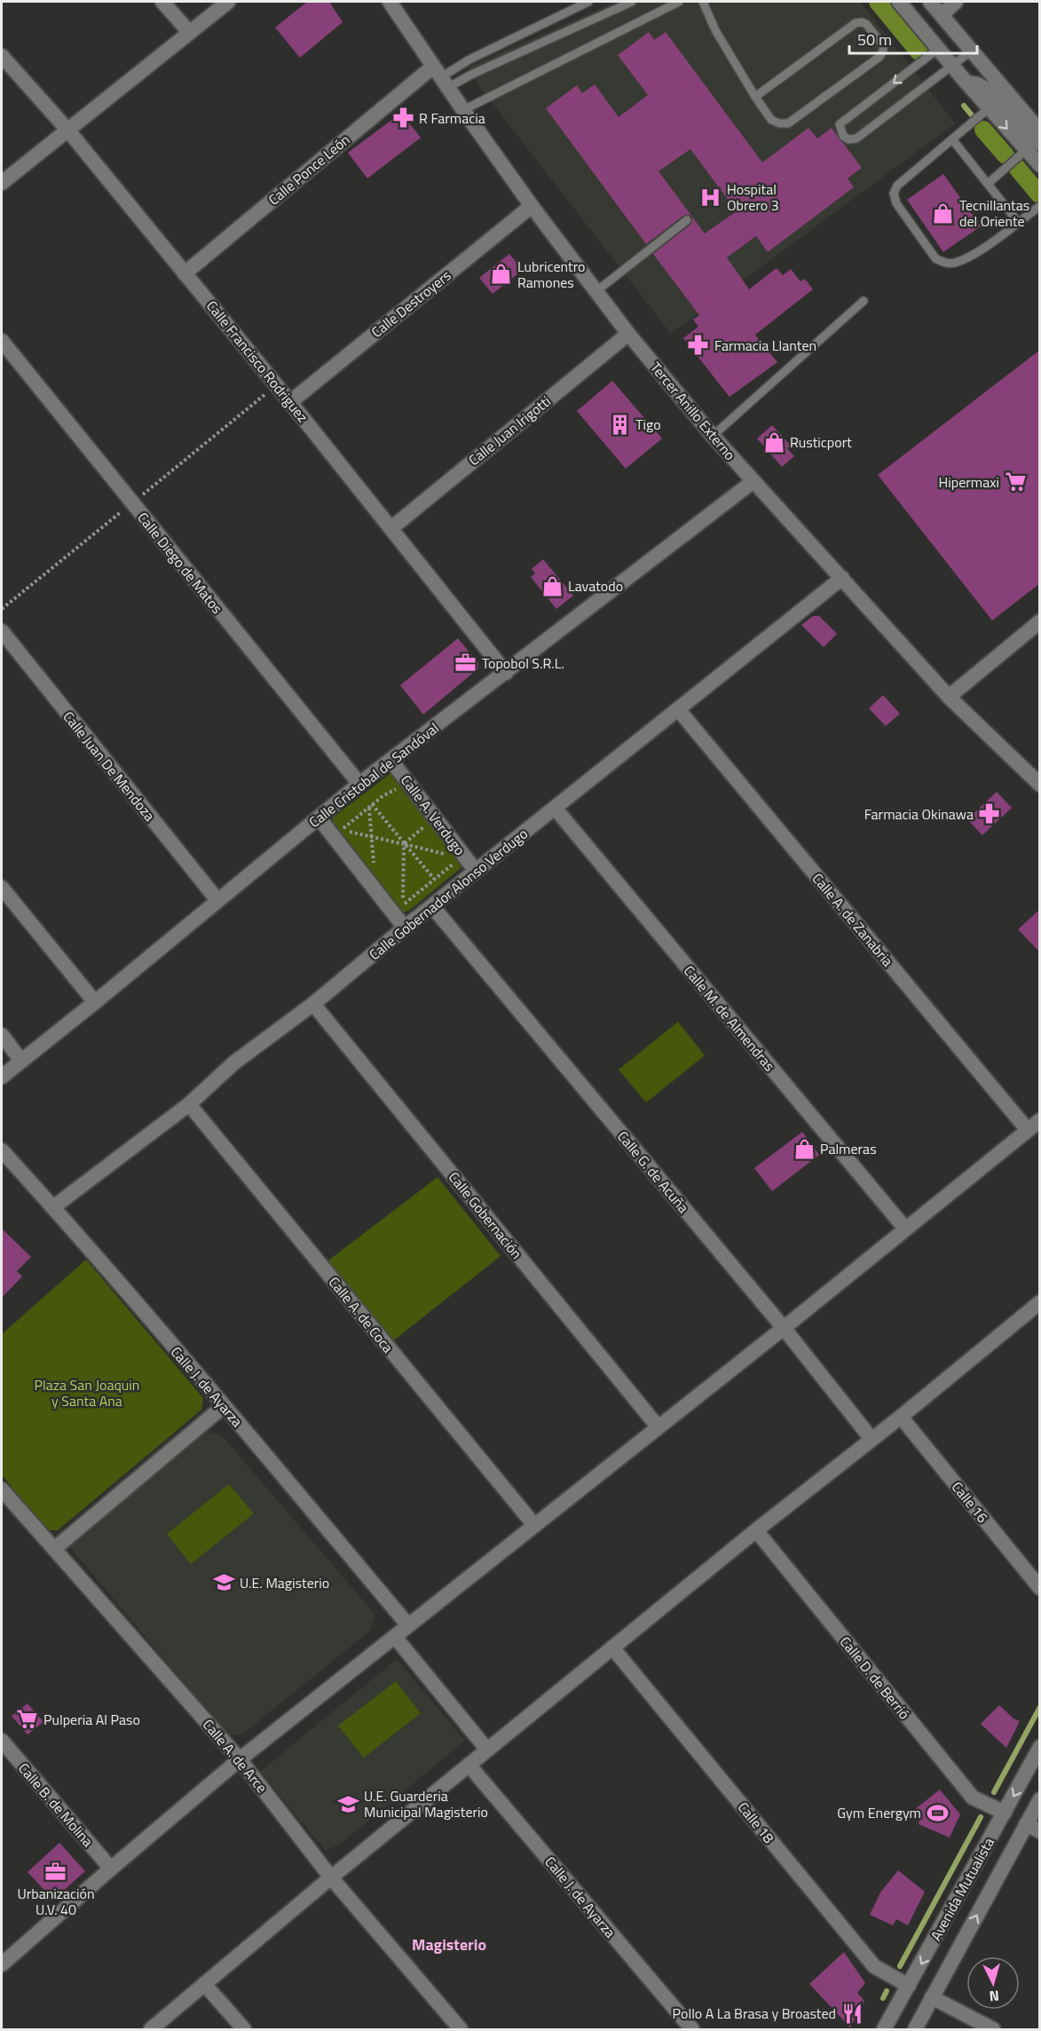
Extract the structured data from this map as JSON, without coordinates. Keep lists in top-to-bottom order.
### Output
{
  "streets": {
    "street": [
      "Calle Ponce León",
      "Calle Destroyers",
      "Calle Francisco Rodriguez",
      "Tercer Anillo Externo",
      "Calle Juan Irigotti",
      "Calle Diego de Matos",
      "Calle Juan De Mendoza",
      "Calle Cristobal de Sandóval",
      "Calle A. Verdugo",
      "Calle Gobernador Alonso Verdugo",
      "Calle A. de Zanabria",
      "Calle M. de Almendras",
      "Calle G. de Acuña",
      "Calle Gobernación",
      "Calle A. de Coca",
      "Calle J. de Ayarza",
      "Calle 16",
      "Calle D. de Berrió",
      "Calle A. de Arce",
      "Calle B. de Molina",
      "Calle 18",
      "Avenida Mutualista"
    ]
  },
  "crossings": [
    ["Calle Ponce León", "Calle Francisco Rodriguez"],
    ["Calle Ponce León", "Tercer Anillo Externo"],
    ["Calle Destroyers", "Calle Francisco Rodriguez"],
    ["Calle Destroyers", "Tercer Anillo Externo"],
    ["Calle Francisco Rodriguez", "Calle Juan Irigotti"],
    ["Calle Francisco Rodriguez", "Calle Cristobal de Sandóval"],
    ["Tercer Anillo Externo", "Calle Juan Irigotti"],
    ["Tercer Anillo Externo", "Calle Cristobal de Sandóval"],
    ["Tercer Anillo Externo", "Calle Gobernador Alonso Verdugo"],
    ["Calle Diego de Matos", "Calle Cristobal de Sandóval"],
    ["Calle Juan De Mendoza", "Calle Cristobal de Sandóval"],
    ["Calle Cristobal de Sandóval", "Calle A. Verdugo"],
    ["Calle A. Verdugo", "Calle Gobernador Alonso Verdugo"],
    ["Calle Gobernador Alonso Verdugo", "Calle A. de Zanabria"],
    ["Calle Gobernador Alonso Verdugo", "Calle M. de Almendras"],
    ["Calle Gobernador Alonso Verdugo", "Calle G. de Acuña"],
    ["Calle Gobernador Alonso Verdugo", "Calle Gobernación"],
    ["Calle Gobernador Alonso Verdugo", "Calle A. de Coca"],
    ["Calle Gobernador Alonso Verdugo", "Calle J. de Ayarza"],
    ["Calle D. de Berrió", "Avenida Mutualista"],
    ["Calle 18", "Avenida Mutualista"]
  ],
  "districts": ["Magisterio"],
  "parks": ["Plaza San Joaquin y Santa Ana"],
  "places": {
    "pharmacy": ["R Farmacia", "Farmacia Llanten", "Farmacia Okinawa"],
    "hospital": ["Hospital Obrero 3"],
    "shop": [
      "Tecnillantas del Oriente",
      "Lubricentro Ramones",
      "Rusticport",
      "Lavatodo",
      "Palmeras"
    ],
    "building": ["Tigo"],
    "supermarket": ["Hipermaxi", "Pulperia Al Paso"],
    "office": ["Topobol S.R.L.", "Urbanización U.V. 40"],
    "school or university": ["U.E. Magisterio", "U.E. Guarderia Municipal Magisterio"],
    "sports": ["Gym Energym"],
    "restaurant": ["Pollo A La Brasa y Broasted"]
  },
  "scale_bar": "50 m",
  "north": "bottom"
}
